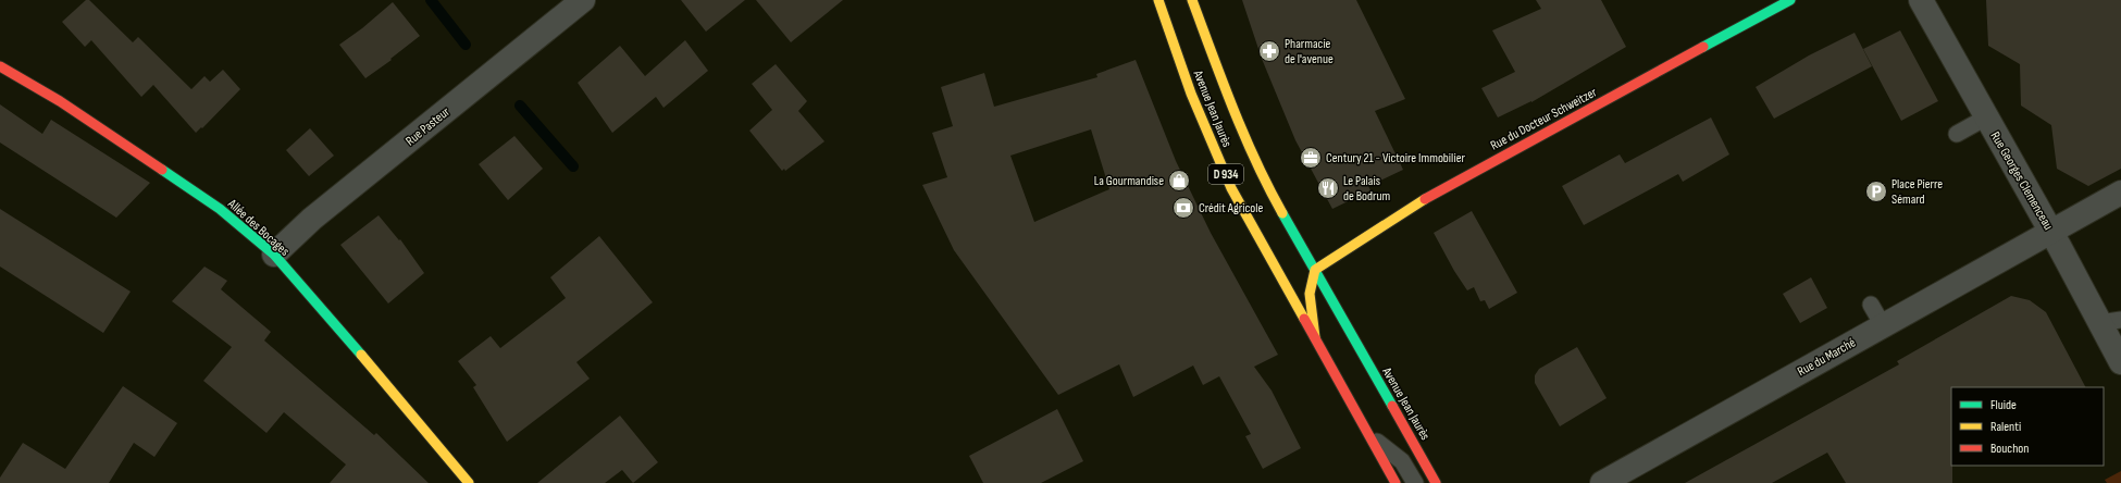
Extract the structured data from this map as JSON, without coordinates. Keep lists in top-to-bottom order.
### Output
{
  "streets": {
    "street": [
      "Avenue Jean Jaurès",
      "Rue du Docteur Schweitzer",
      "Rue Pasteur",
      "D 934",
      "Rue Georges Clemenceau",
      "Allée des Bocages",
      "Rue du Marché"
    ]
  },
  "crossings": [
    ["Avenue Jean Jaurès", "Rue du Docteur Schweitzer"],
    ["Rue Pasteur", "Allée des Bocages"],
    ["Rue Georges Clemenceau", "Rue du Marché"]
  ],
  "places": {
    "pharmacy": ["Pharmacie de l'avenue"],
    "office": ["Century 21 - Victoire Immobilier"],
    "shop": ["La Gourmandise"],
    "restaurant": ["Le Palais de Bodrum"],
    "parking": ["Place Pierre Sémard"],
    "bank": ["Crédit Agricole"]
  },
  "legend": ["Fluide", "Ralenti", "Bouchon"]
}
